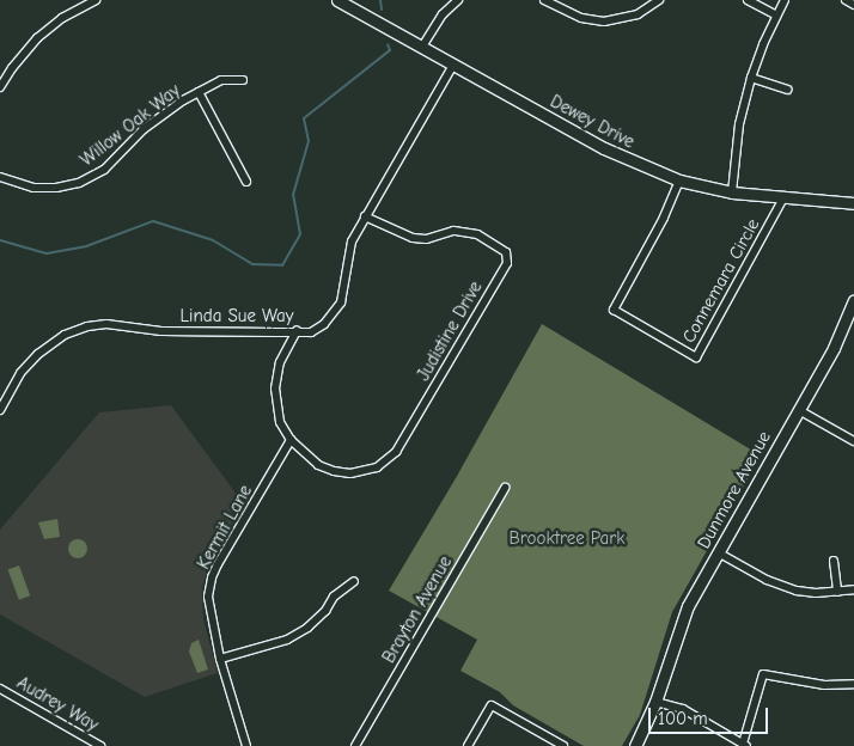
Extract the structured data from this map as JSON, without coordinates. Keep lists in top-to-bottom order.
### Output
{
  "streets": {
    "main road": ["Dewey Drive", "Dunmore Avenue"],
    "street": [
      "Willow Oak Way",
      "Connemara Circle",
      "Linda Sue Way",
      "Judistine Drive",
      "Kermit Lane",
      "Brayton Avenue",
      "Audrey Way"
    ]
  },
  "crossings": [
    ["Dewey Drive", "Connemara Circle"],
    ["Dewey Drive", "Linda Sue Way"],
    ["Linda Sue Way", "Judistine Drive"],
    ["Judistine Drive", "Kermit Lane"]
  ],
  "parks": ["Brooktree Park"],
  "scale_bar": "100 m"
}
